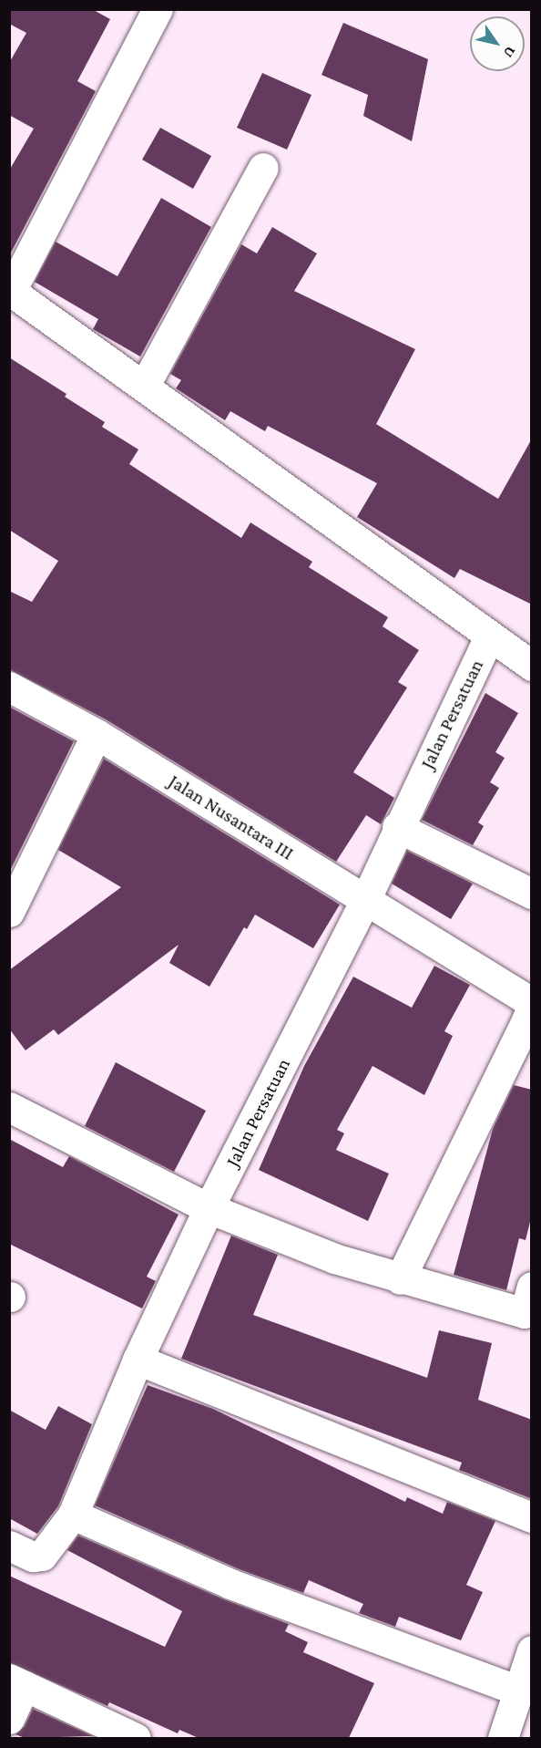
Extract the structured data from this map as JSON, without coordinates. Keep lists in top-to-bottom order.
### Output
{
  "streets": {
    "street": ["Jalan Persatuan", "Jalan Nusantara III"]
  },
  "crossings": [
    ["Jalan Persatuan", "Jalan Nusantara III"]
  ],
  "north": "bottom right"
}
